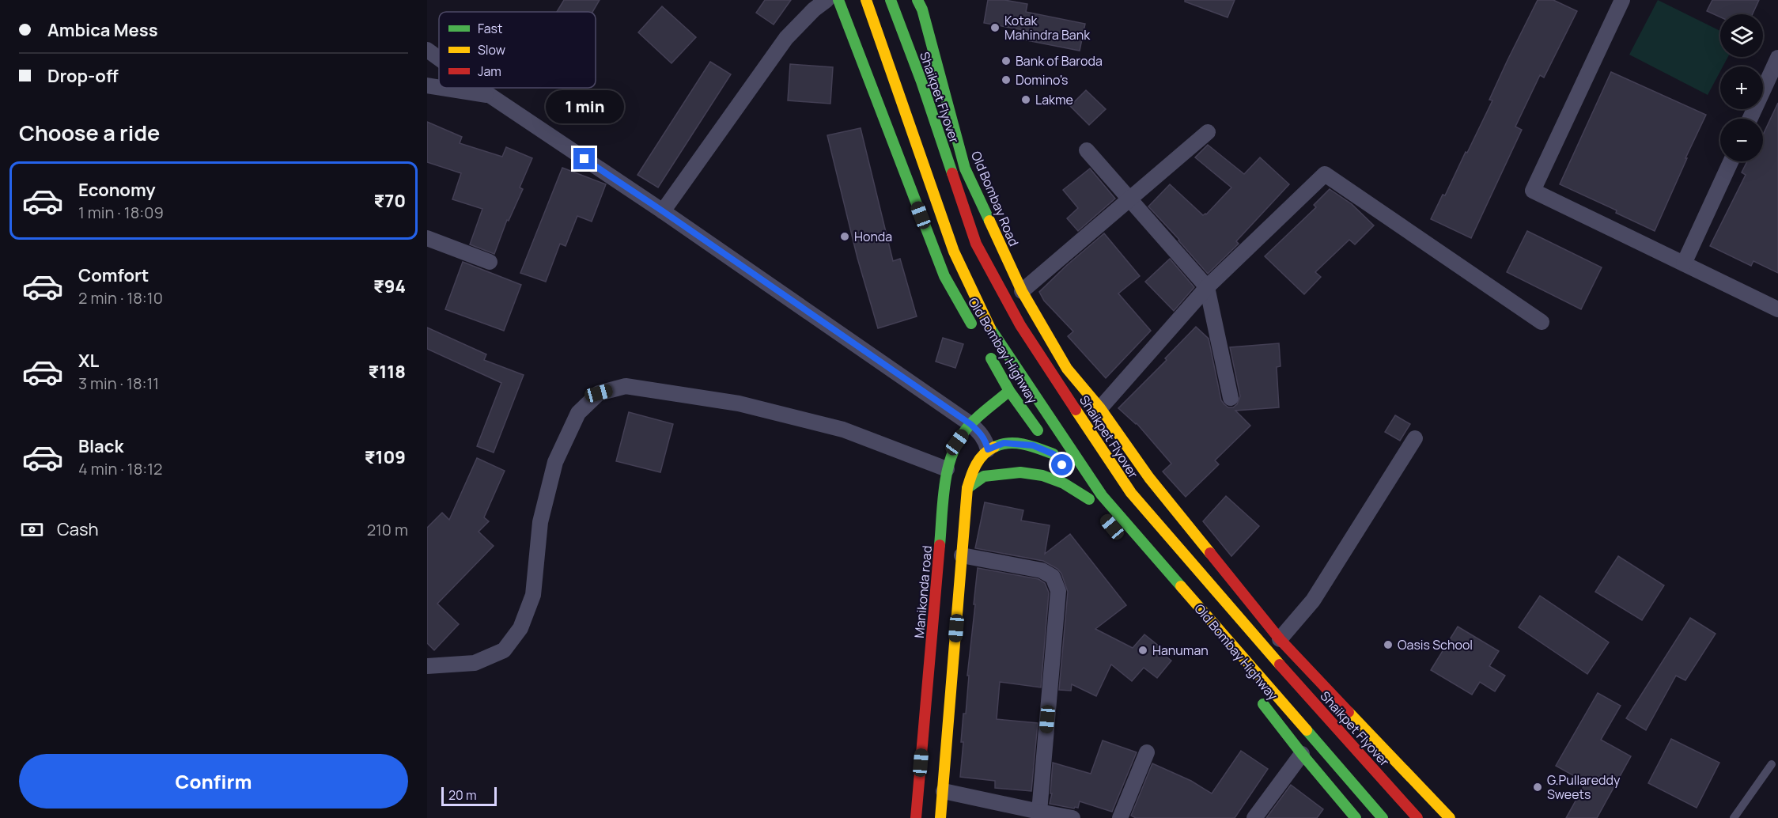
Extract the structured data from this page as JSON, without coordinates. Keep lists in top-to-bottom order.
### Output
{
  "streets": {
    "main road": [
      "Shaikpet Flyover",
      "Old Bombay Road",
      "Old Bombay Highway",
      "Manikonda road"
    ]
  },
  "crossings": [
    ["Old Bombay Highway", "Manikonda road"]
  ],
  "places": [
    "Kotak Mahindra Bank",
    "Bank of Baroda",
    "Domino's",
    "Lakme",
    "Honda",
    "Oasis School",
    "Hanuman",
    "G.Pullareddy Sweets"
  ],
  "legend": ["Fast", "Slow", "Jam"],
  "scale_bar": "20 m",
  "page": {
    "banner": ["Ambica Mess", "Drop-off"],
    "map_buttons": ["+", "−"],
    "bubble": "1 min",
    "heading": "Choose a ride",
    "list": [
      {
        "name": "Economy",
        "note": "1 min · 18:09",
        "value": "₹70"
      },
      {
        "name": "Comfort",
        "note": "2 min · 18:10",
        "value": "₹94"
      },
      {
        "name": "XL",
        "note": "3 min · 18:11",
        "value": "₹118"
      },
      {
        "name": "Black",
        "note": "4 min · 18:12",
        "value": "₹109"
      }
    ],
    "pay": ["Cash", "210 m"],
    "buttons": "Confirm",
    "scale": "20 m"
  }
}
